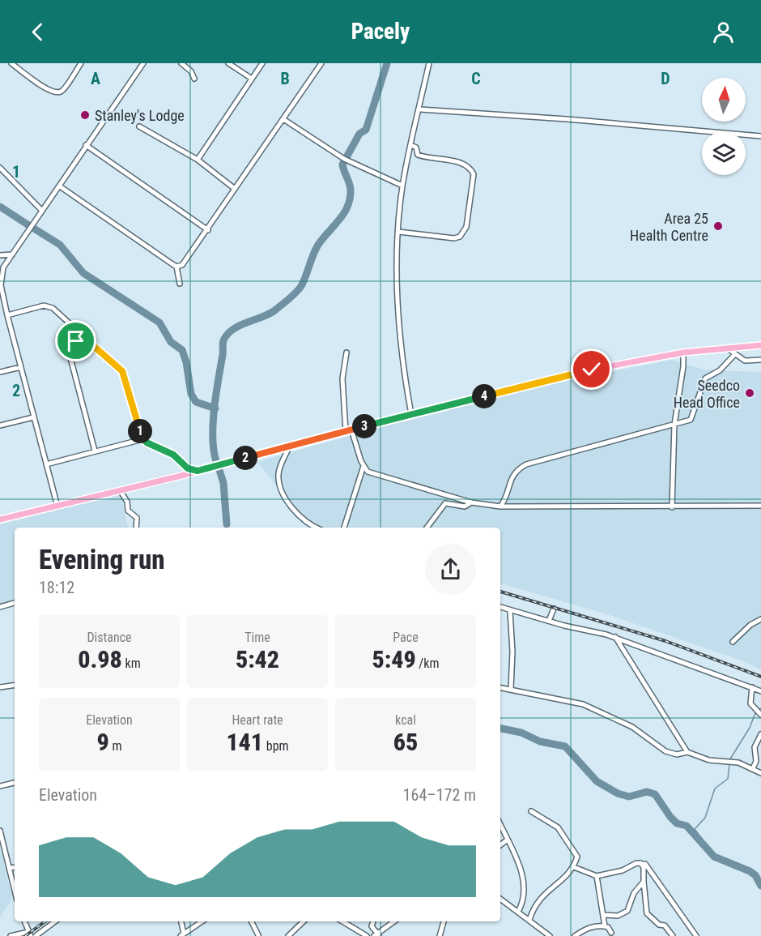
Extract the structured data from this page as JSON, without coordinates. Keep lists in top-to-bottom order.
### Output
{
  "places": ["Stanley's Lodge", "Area 25 Health Centre", "Seedco Head Office"],
  "north": "top",
  "page": {
    "header": "Pacely",
    "pins": [
      "4",
      "3",
      "1",
      "2"
    ],
    "heading": ["Evening run", "18:12"],
    "stats": [
      ["Distance", "0.98 km"],
      ["Time", "5:42"],
      ["Pace", "5:49 /km"],
      ["Elevation", "9 m"],
      ["Heart rate", "141 bpm"],
      ["kcal", "65"]
    ],
    "chart": ["Elevation", "164–172 m"]
  },
  "grid": {
    "columns": [
      "A",
      "B",
      "C",
      "D"
    ],
    "rows": ["1", "2"]
  }
}
